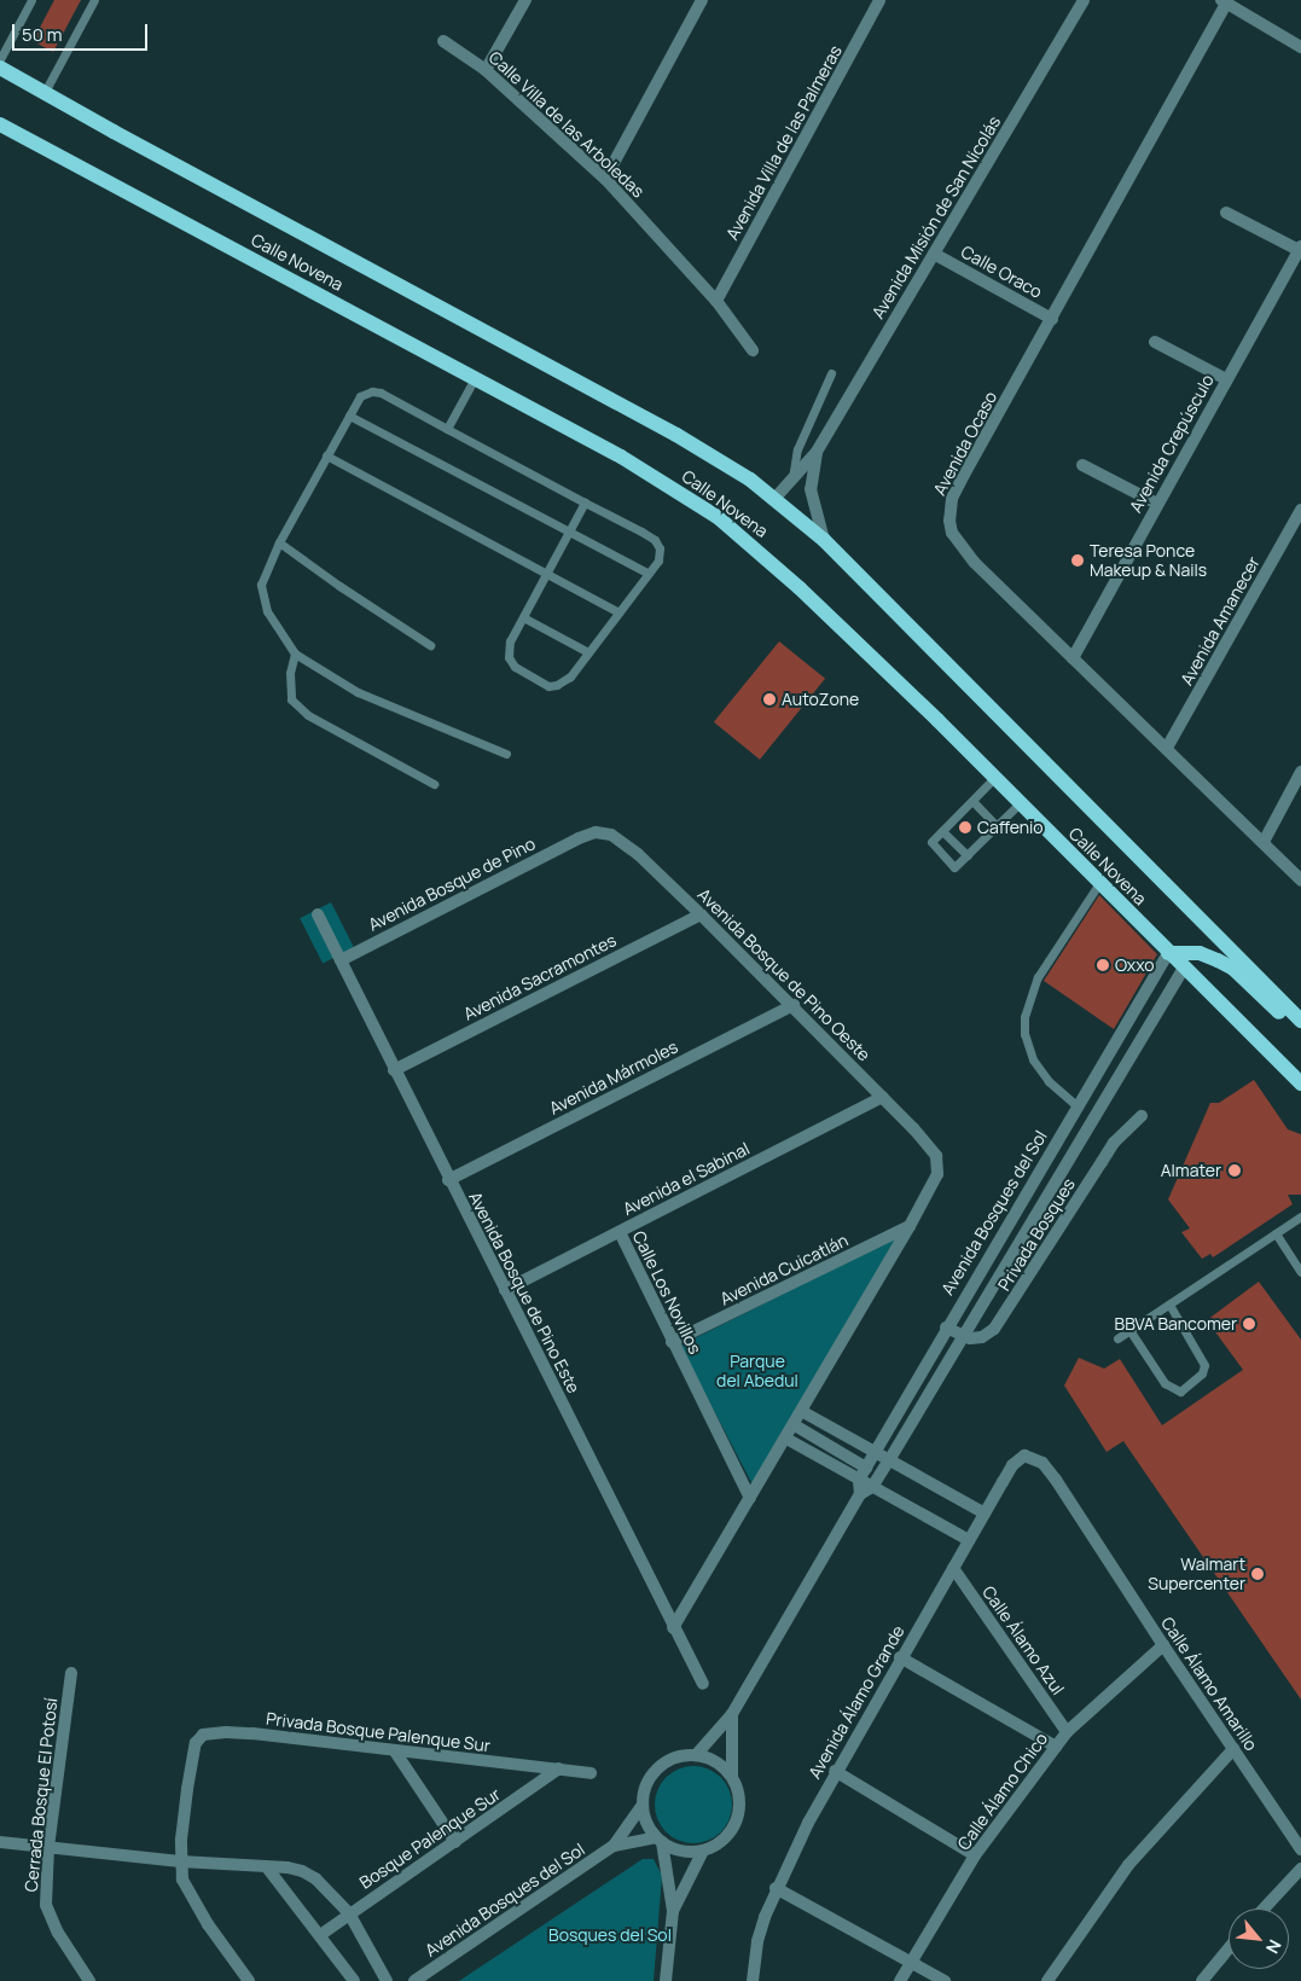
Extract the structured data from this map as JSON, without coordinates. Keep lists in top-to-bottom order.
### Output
{
  "streets": {
    "main road": ["Calle Novena"],
    "street": [
      "Calle Villa de las Arboledas",
      "Avenida Villa de las Palmeras",
      "Avenida Misión de San Nicolás",
      "Calle Oraco",
      "Avenida Ocaso",
      "Avenida Crepúsculo",
      "Avenida Amanecer",
      "Avenida Bosque de Pino",
      "Avenida Bosque de Pino Oeste",
      "Avenida Sacramontes",
      "Avenida Mármoles",
      "Avenida el Sabinal",
      "Avenida Bosques del Sol",
      "Privada Bosques",
      "Avenida Cuicatlán",
      "Avenida Bosque de Pino Este",
      "Calle Los Novillos",
      "Calle Álamo Azul",
      "Calle Álamo Amarillo",
      "Avenida Álamo Grande",
      "Privada Bosque Palenque Sur",
      "Calle Álamo Chico",
      "Cerrada Bosque El Potosí",
      "Bosque Palenque Sur"
    ]
  },
  "crossings": [
    ["Calle Villa de las Arboledas", "Avenida Villa de las Palmeras"],
    ["Avenida Misión de San Nicolás", "Calle Novena"],
    ["Avenida Misión de San Nicolás", "Calle Oraco"],
    ["Calle Novena", "Avenida Bosques del Sol"],
    ["Calle Oraco", "Avenida Ocaso"],
    ["Avenida Ocaso", "Avenida Crepúsculo"],
    ["Avenida Ocaso", "Avenida Amanecer"],
    ["Avenida Bosque de Pino", "Avenida Bosque de Pino Oeste"],
    ["Avenida Bosque de Pino", "Avenida Bosque de Pino Este"],
    ["Avenida Bosque de Pino Oeste", "Avenida Sacramontes"],
    ["Avenida Bosque de Pino Oeste", "Avenida Mármoles"],
    ["Avenida Bosque de Pino Oeste", "Avenida el Sabinal"],
    ["Avenida Bosque de Pino Oeste", "Avenida Cuicatlán"],
    ["Avenida Sacramontes", "Avenida Bosque de Pino Este"],
    ["Avenida Mármoles", "Avenida Bosque de Pino Este"],
    ["Avenida el Sabinal", "Avenida Bosque de Pino Este"],
    ["Avenida el Sabinal", "Calle Los Novillos"],
    ["Avenida Cuicatlán", "Calle Los Novillos"],
    ["Calle Álamo Azul", "Avenida Álamo Grande"],
    ["Calle Álamo Azul", "Calle Álamo Chico"],
    ["Calle Álamo Amarillo", "Avenida Álamo Grande"],
    ["Calle Álamo Amarillo", "Calle Álamo Chico"],
    ["Privada Bosque Palenque Sur", "Bosque Palenque Sur"]
  ],
  "parks": ["Parque del Abedul", "Bosques del Sol"],
  "places": [
    "Teresa Ponce Makeup & Nails",
    "AutoZone",
    "Caffenio",
    "Oxxo",
    "Almater",
    "BBVA Bancomer",
    "Walmart Supercenter"
  ],
  "scale_bar": "50 m",
  "north": "bottom right"
}
